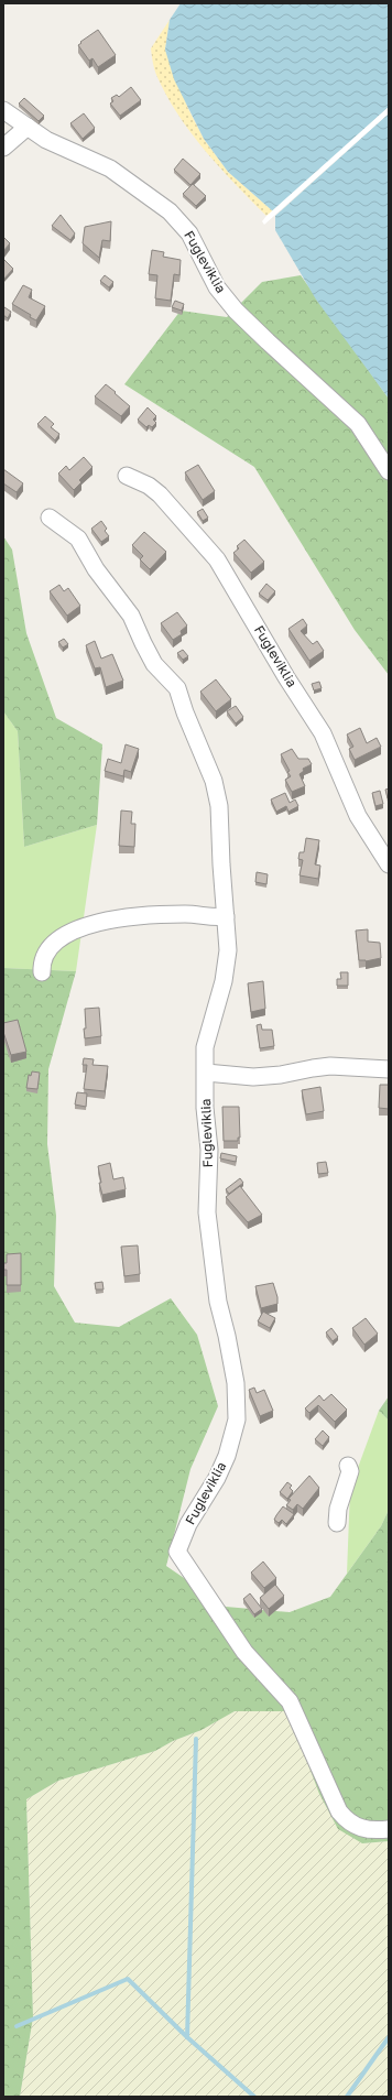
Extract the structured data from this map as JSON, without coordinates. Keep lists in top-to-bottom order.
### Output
{
  "streets": {
    "street": ["Fugleviklia"]
  }
}
